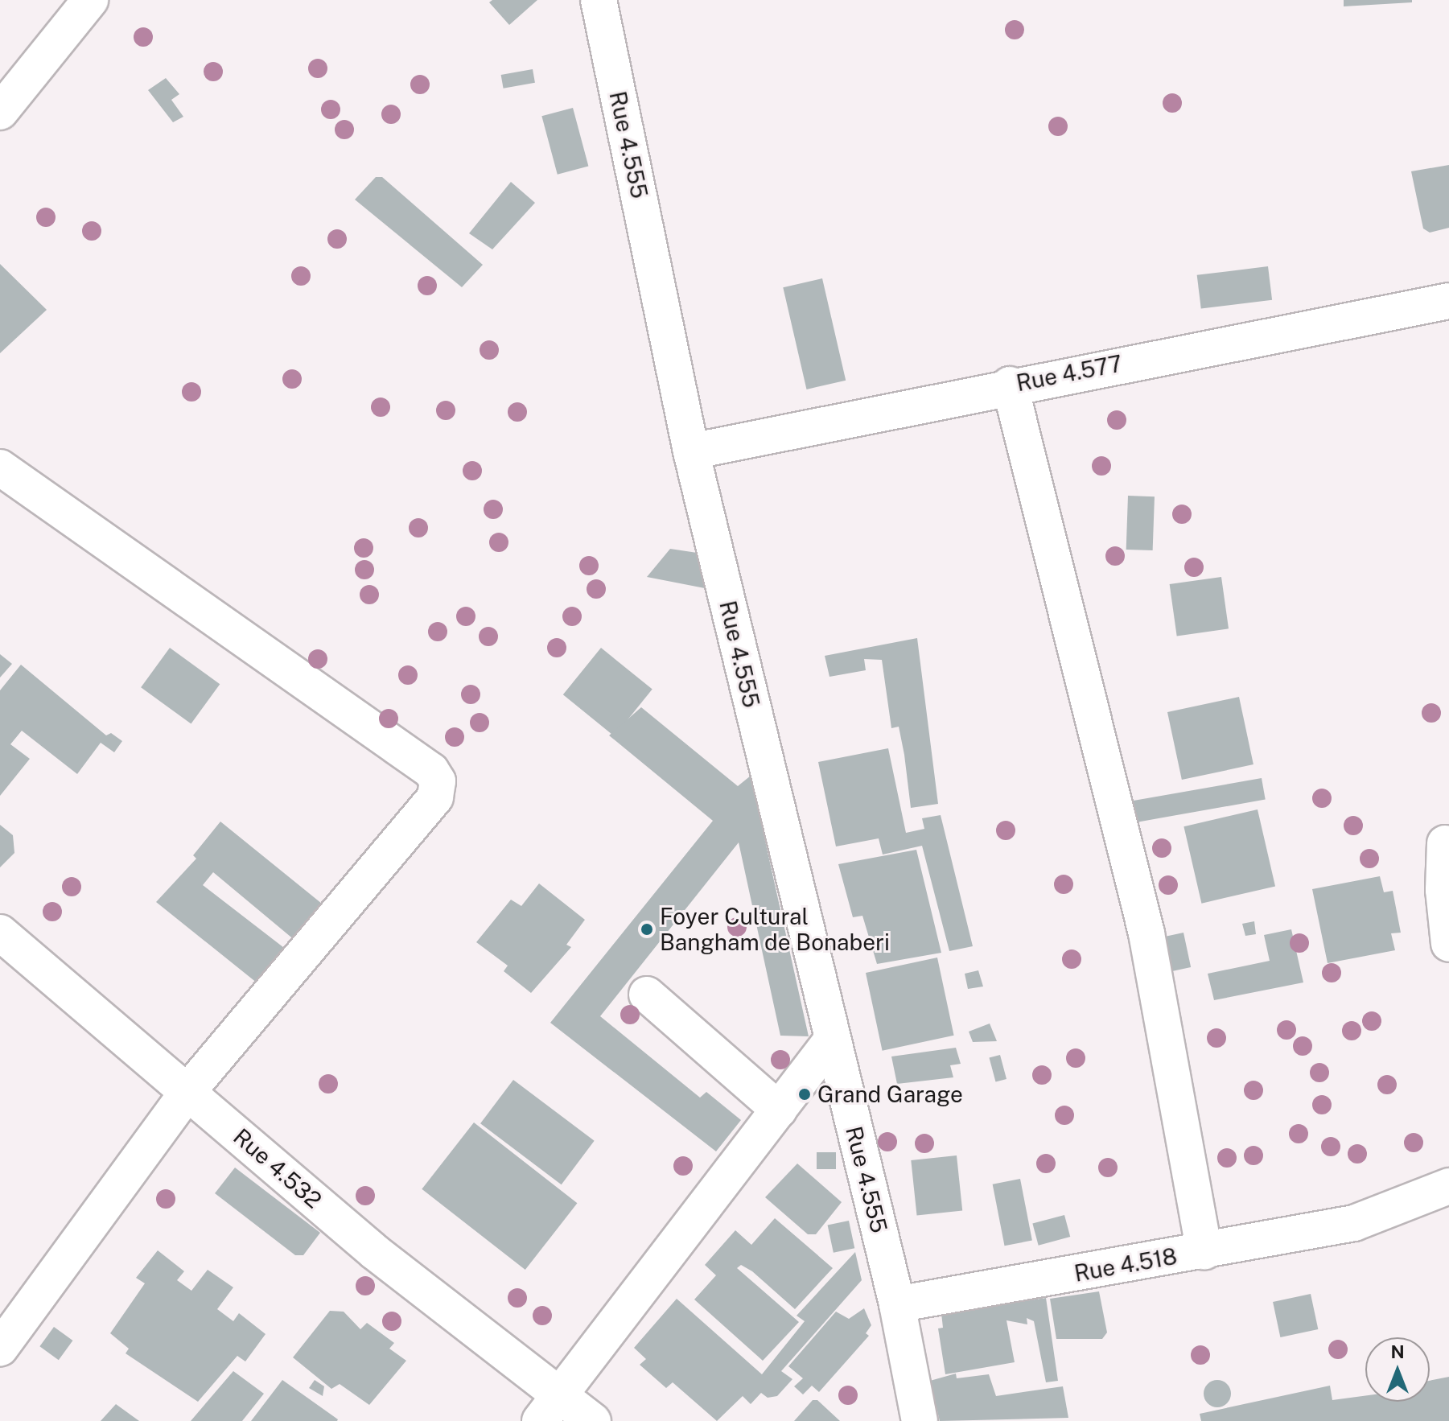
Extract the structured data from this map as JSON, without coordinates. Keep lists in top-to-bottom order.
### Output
{
  "streets": {
    "street": [
      "Rue 4.555",
      "Rue 4.577",
      "Rue 4.532",
      "Rue 4.518"
    ]
  },
  "crossings": [
    ["Rue 4.555", "Rue 4.577"],
    ["Rue 4.555", "Rue 4.518"]
  ],
  "places": ["Foyer Cultural Bangham de Bonaberi", "Grand Garage"],
  "north": "top"
}
